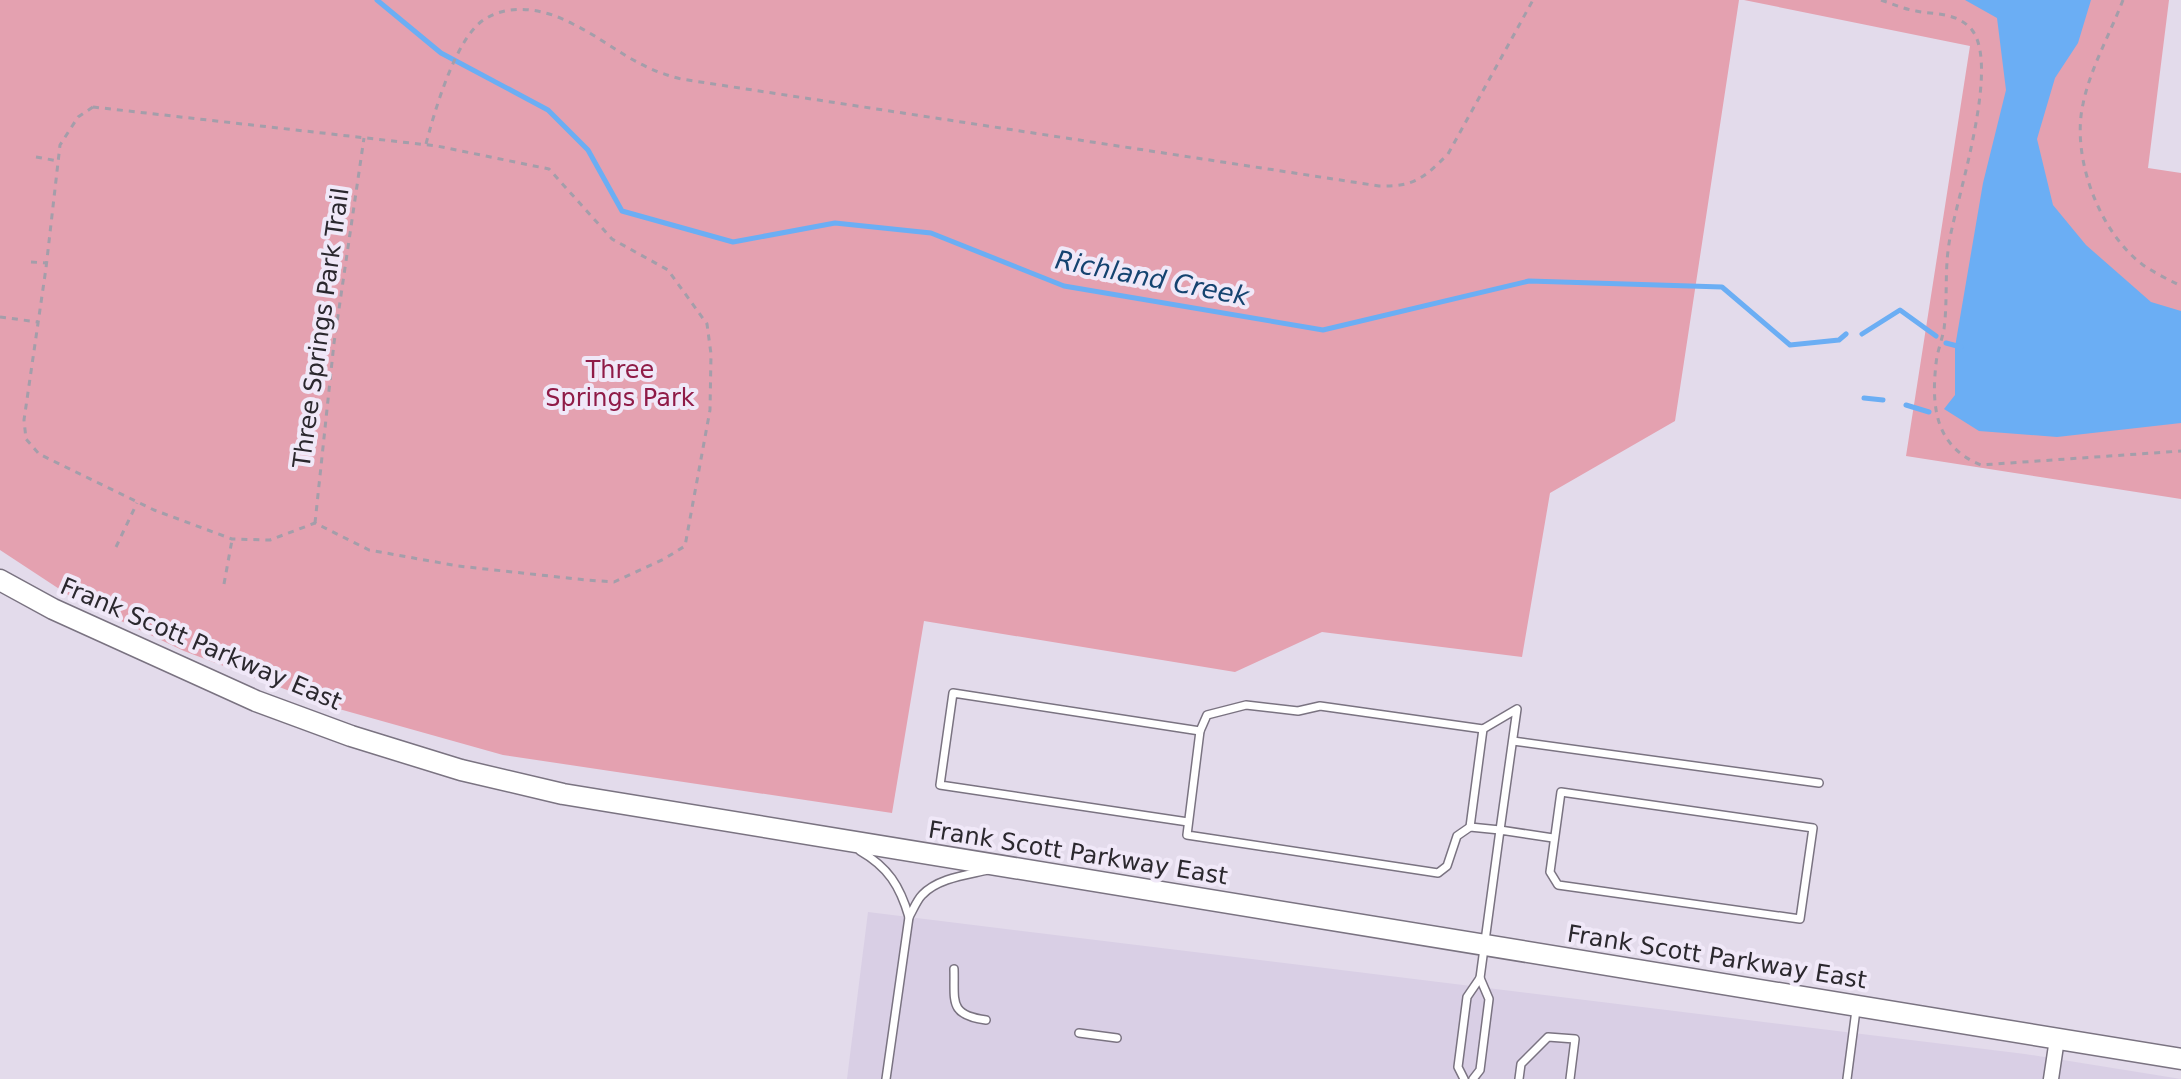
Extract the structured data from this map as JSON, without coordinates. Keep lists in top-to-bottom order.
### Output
{
  "streets": {
    "main road": ["Frank Scott Parkway East"],
    "path": ["Three Springs Park Trail"]
  },
  "water": ["Richland Creek"],
  "parks": ["Three Springs Park"]
}
